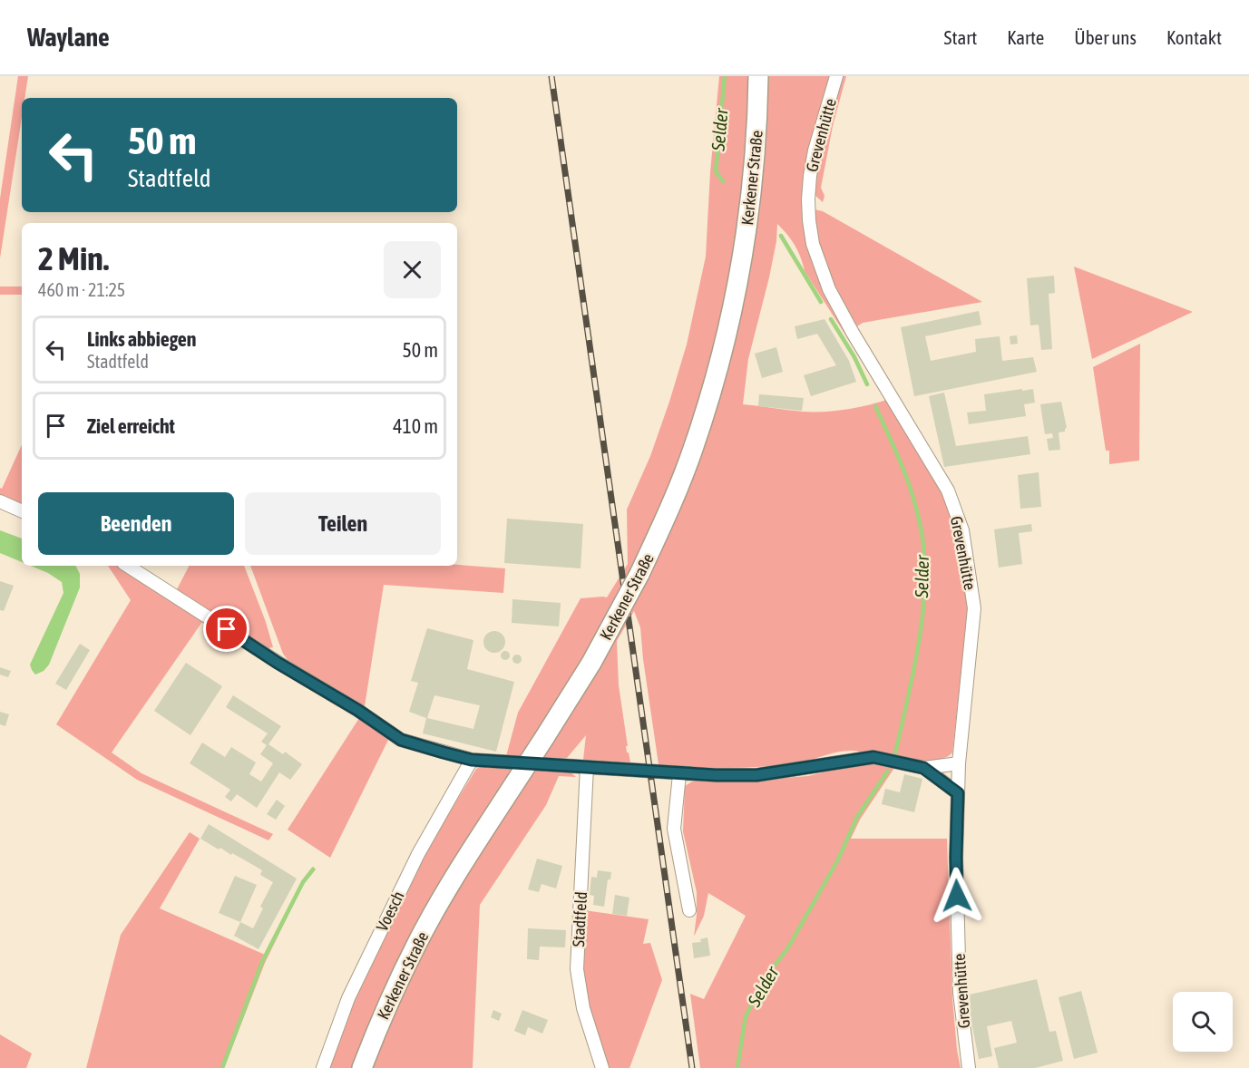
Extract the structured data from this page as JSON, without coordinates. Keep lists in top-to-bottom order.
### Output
{
  "streets": {
    "main road": ["Kerkener Straße"],
    "street": ["Grevenhütte", "Voesch", "Stadtfeld"]
  },
  "water": ["Selder"],
  "page": {
    "header": "Waylane",
    "nav": [
      "Start",
      "Karte",
      "Über uns",
      "Kontakt"
    ],
    "turn": ["50 m", "Stadtfeld"],
    "heading": ["2 Min.", "460 m · 21:25"],
    "list": [
      {
        "name": "Links abbiegen",
        "note": "Stadtfeld",
        "value": "50 m"
      },
      {
        "name": "Ziel erreicht",
        "value": "410 m"
      }
    ],
    "buttons": ["Beenden", "Teilen"]
  }
}
